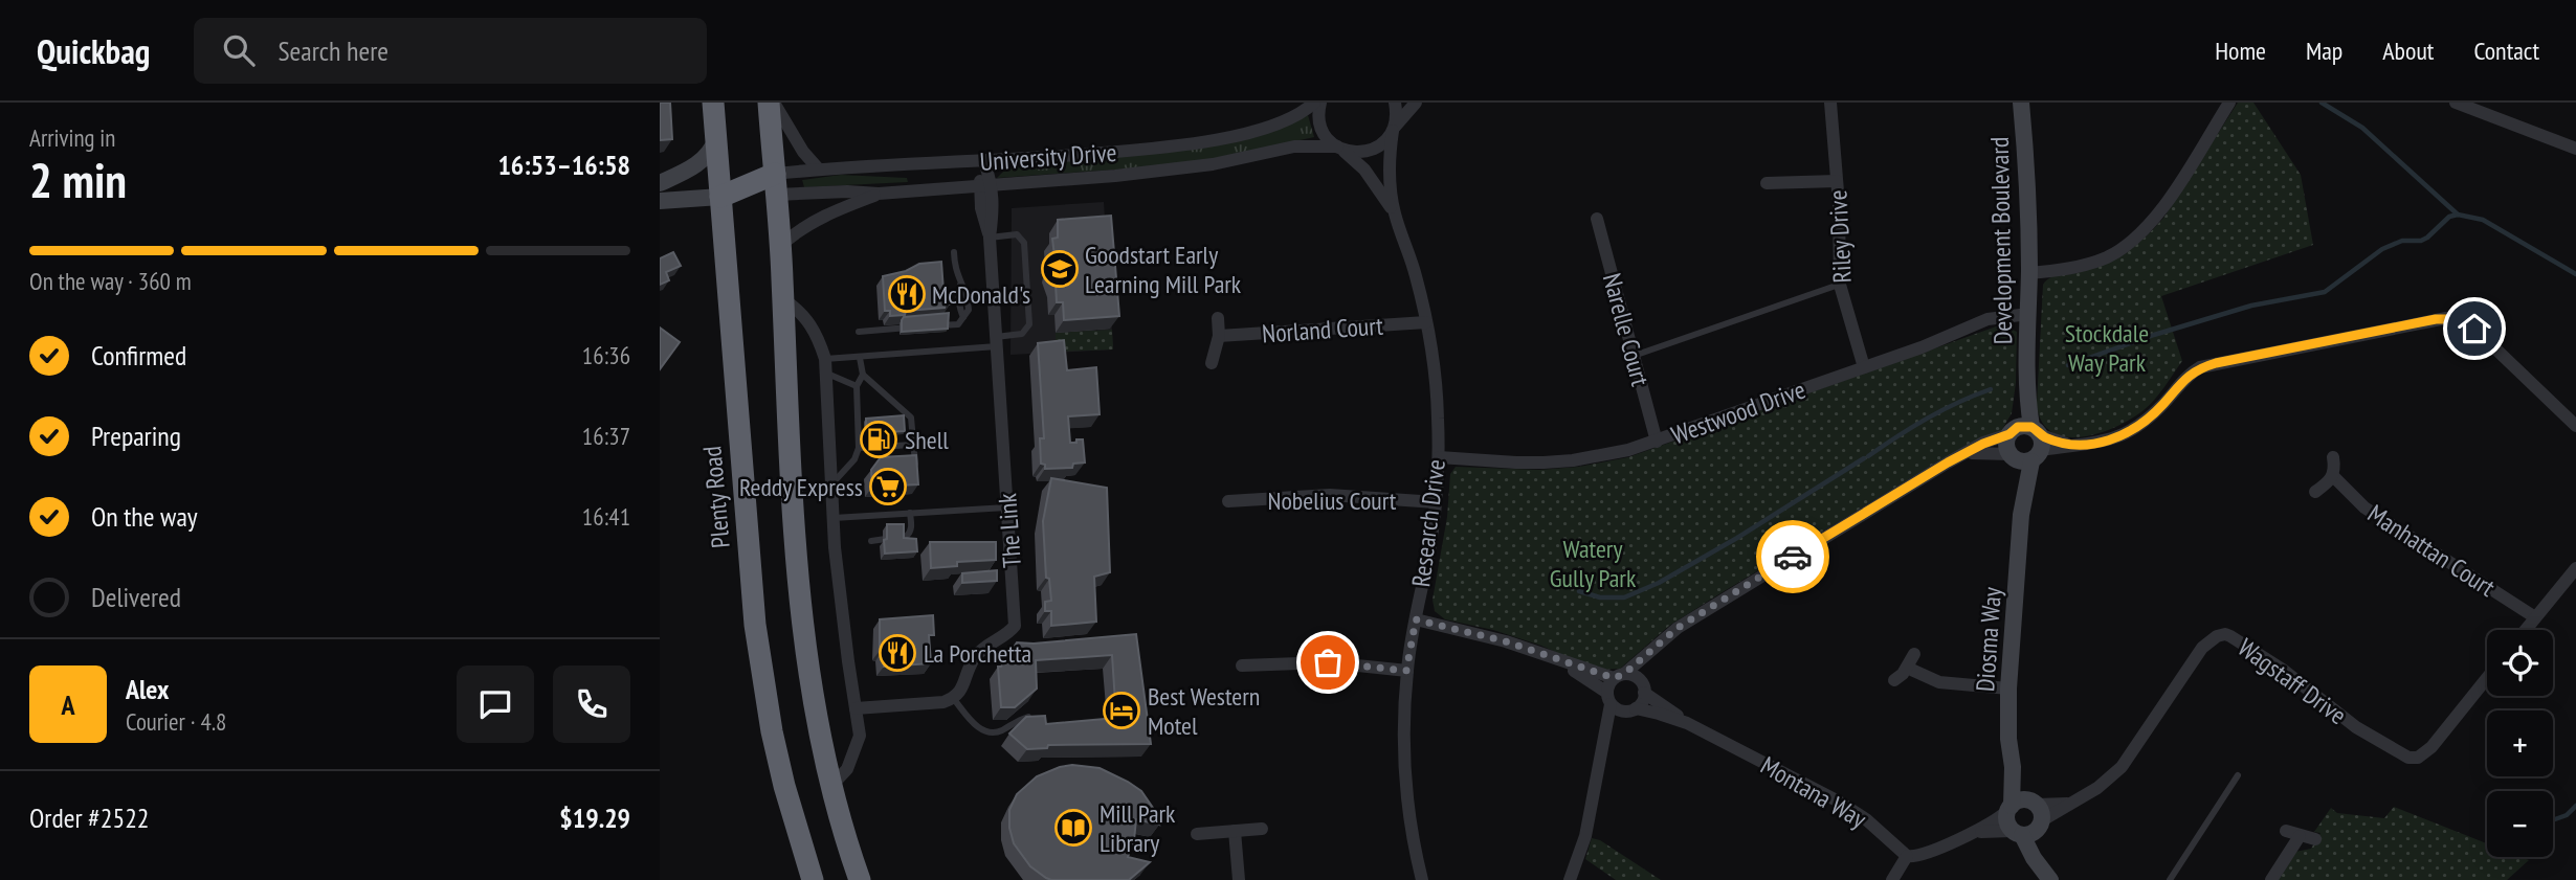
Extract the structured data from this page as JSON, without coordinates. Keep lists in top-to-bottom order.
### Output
{
  "streets": {
    "highway": ["Plenty Road"],
    "street": [
      "University Drive",
      "Riley Drive",
      "Development Boulevard",
      "Norland Court",
      "Narelle Court",
      "Westwood Drive",
      "Nobelius Court",
      "Research Drive",
      "The Link",
      "Manhattan Court",
      "Diosma Way",
      "Wagstaff Drive",
      "Montana Way"
    ]
  },
  "crossings": [
    ["University Drive", "Research Drive"],
    ["University Drive", "The Link"],
    ["Riley Drive", "Westwood Drive"],
    ["Development Boulevard", "Westwood Drive"],
    ["Development Boulevard", "Diosma Way"],
    ["Norland Court", "Research Drive"],
    ["Narelle Court", "Westwood Drive"],
    ["Westwood Drive", "Research Drive"],
    ["Nobelius Court", "Research Drive"],
    ["Diosma Way", "Wagstaff Drive"]
  ],
  "parks": ["Stockdale Way Park", "Watery Gully Park"],
  "places": {
    "school or university": ["Goodstart Early Learning Mill Park"],
    "restaurant": ["McDonald's", "La Porchetta"],
    "fuel station": ["Shell"],
    "supermarket": ["Reddy Express"],
    "hotel": ["Best Western Motel"],
    "library": ["Mill Park Library"]
  },
  "page": {
    "header": "Quickbag",
    "search": "Search here",
    "nav": [
      "Home",
      "Map",
      "About",
      "Contact"
    ],
    "heading": ["2 min", "Arriving in", "16:53–16:58"],
    "panel": [
      "Alex",
      "Courier · 4.8",
      "Order #2522",
      "$19.29"
    ],
    "bar": "On the way · 360 m",
    "list": [
      ["Confirmed", "16:36"],
      ["Preparing", "16:37"],
      ["On the way", "16:41"],
      "Delivered"
    ],
    "map_buttons": ["+", "−"],
    "round": "A"
  }
}
